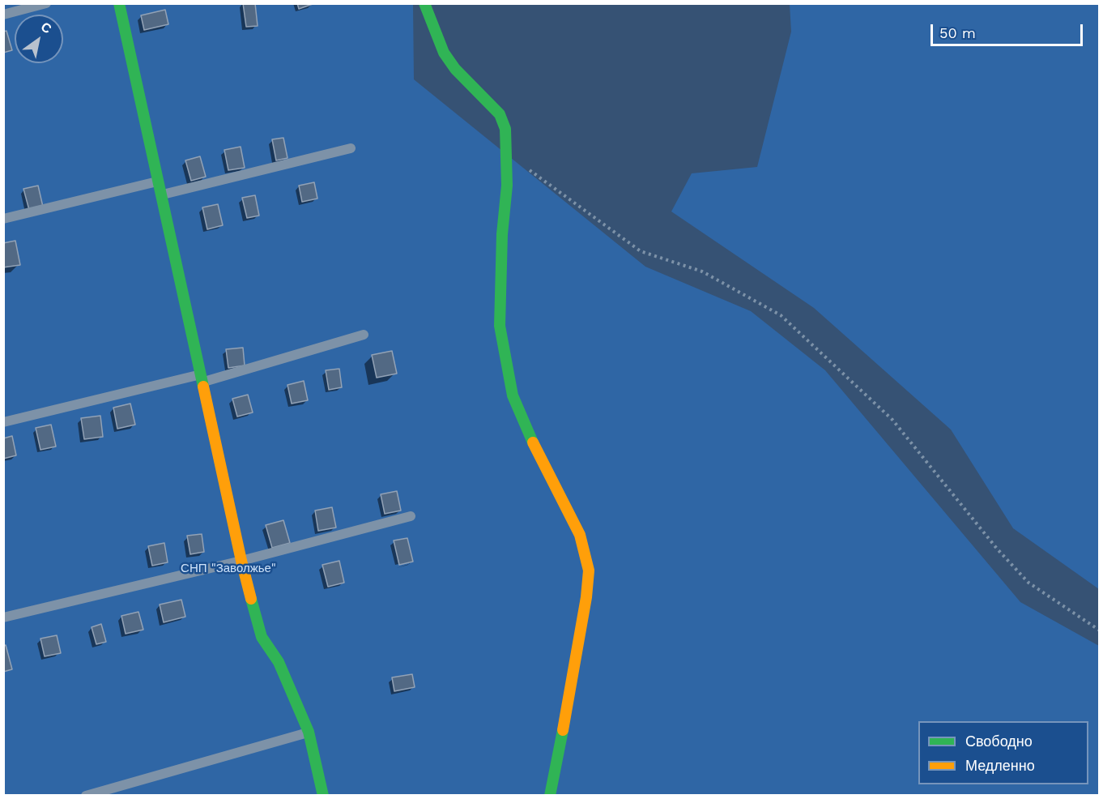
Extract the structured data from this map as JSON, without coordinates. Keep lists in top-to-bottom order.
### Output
{
  "parks": ["СНП \"Заволжье\""],
  "legend": ["Свободно", "Медленно"],
  "scale_bar": "50 m",
  "north": "top right"
}
